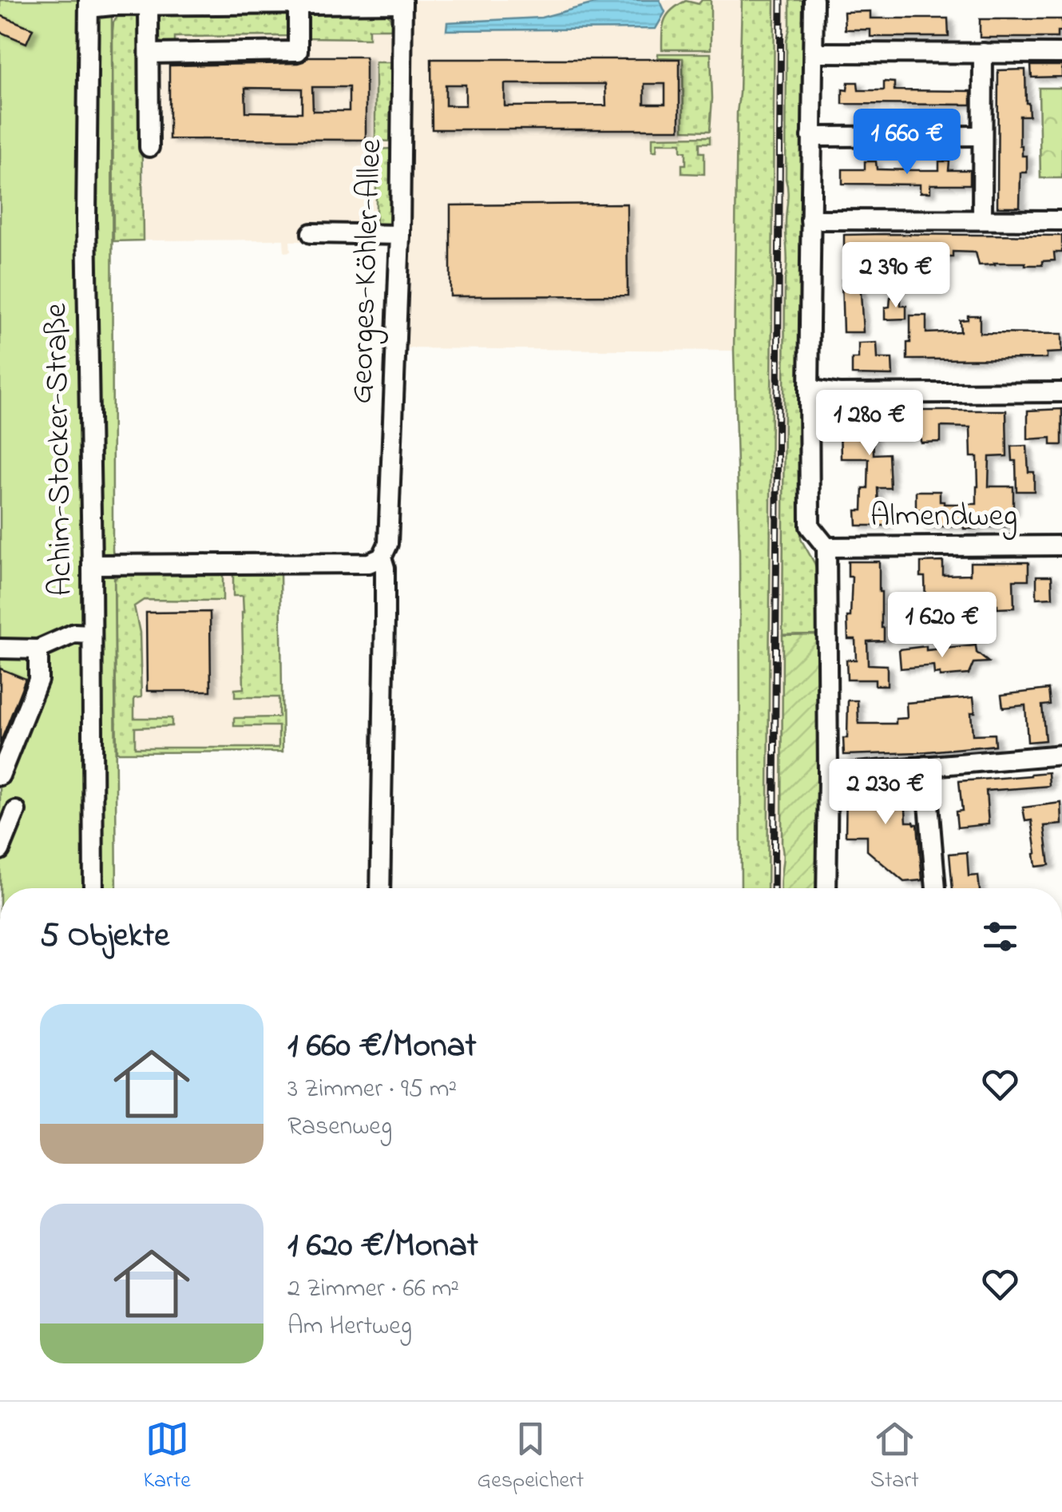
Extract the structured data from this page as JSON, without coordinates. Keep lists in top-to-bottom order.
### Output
{
  "streets": {
    "street": ["Georges-Köhler-Allee", "Achim-Stocker-Straße", "Almendweg"]
  },
  "page": {
    "price": [
      "1 660 €",
      "2 390 €",
      "1 280 €",
      "1 620 €",
      "2 230 €"
    ],
    "heading": "5 Objekte",
    "list": [
      {
        "name": "1 660 €/Monat",
        "note": "3 Zimmer · 95 m² · Rasenweg"
      },
      {
        "name": "1 620 €/Monat",
        "note": "2 Zimmer · 66 m² · Am Hertweg"
      }
    ],
    "tabs": ["Karte", "Gespeichert", "Start"]
  }
}
